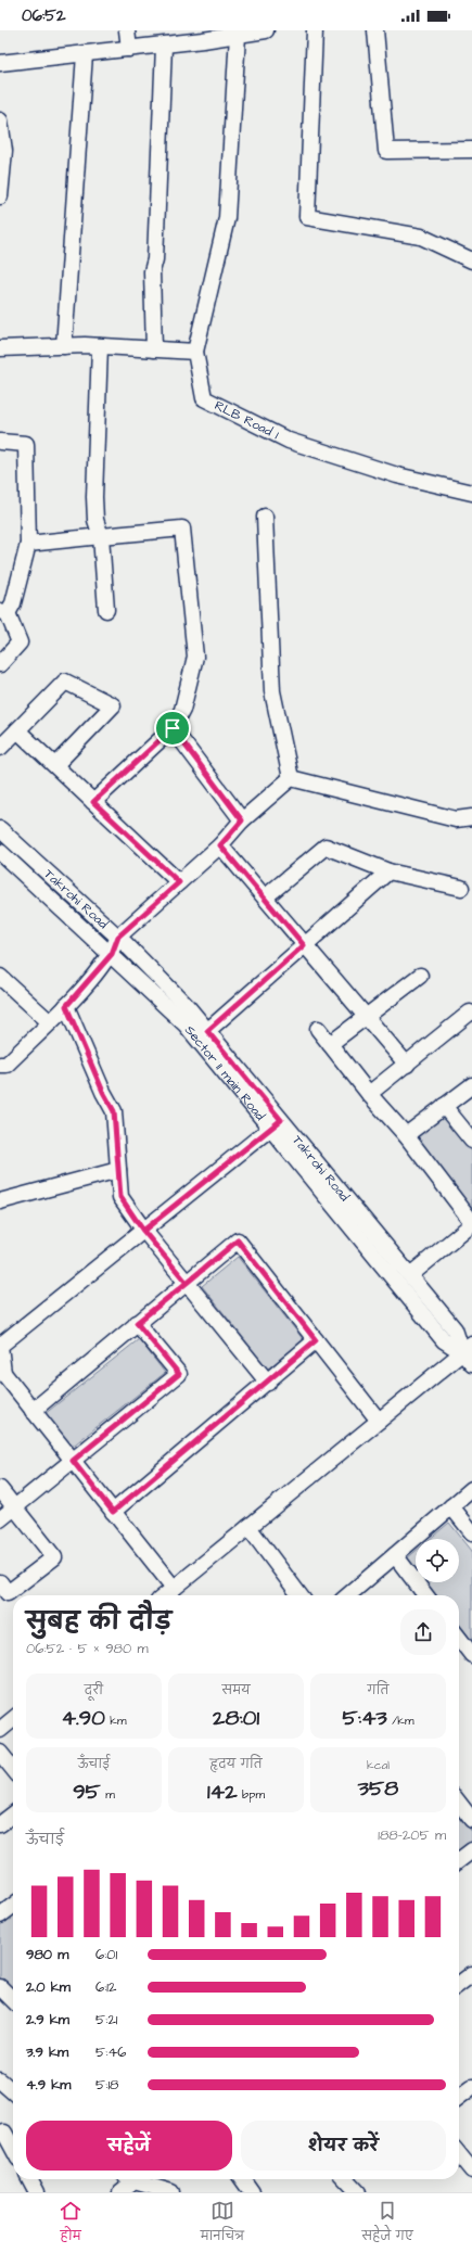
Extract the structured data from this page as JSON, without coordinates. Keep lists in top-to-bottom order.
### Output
{
  "streets": {
    "street": ["RLB Road 1", "Takrohi Road", "Sector 11 main Road"]
  },
  "crossings": [
    ["Takrohi Road", "Sector 11 main Road"]
  ],
  "page": {
    "status": "06:52",
    "heading": ["सुबह की दौड़", "06:52 · 5 × 980 m"],
    "stats": [
      ["दूरी", "4.90 km"],
      ["समय", "28:01"],
      ["गति", "5:43 /km"],
      ["ऊँचाई", "95 m"],
      ["हृदय गति", "142 bpm"],
      ["kcal", "358"]
    ],
    "chart": ["ऊँचाई", "188–205 m"],
    "list": [
      {
        "name": "980 m",
        "note": "6:01"
      },
      {
        "name": "2.0 km",
        "note": "6:12"
      },
      {
        "name": "2.9 km",
        "note": "5:21"
      },
      {
        "name": "3.9 km",
        "note": "5:46"
      },
      {
        "name": "4.9 km",
        "note": "5:18"
      }
    ],
    "buttons": ["सहेजें", "शेयर करें"],
    "tabs": ["होम", "मानचित्र", "सहेजे गए"]
  }
}
